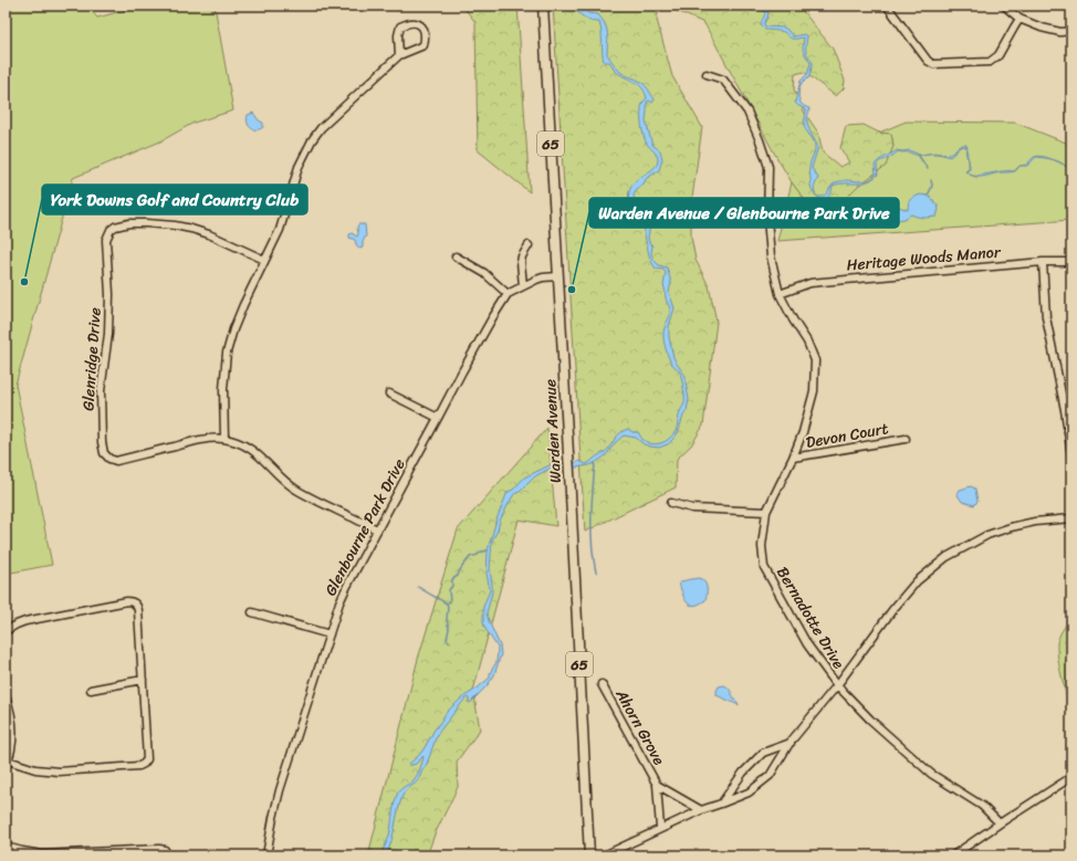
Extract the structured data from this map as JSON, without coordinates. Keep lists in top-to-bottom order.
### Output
{
  "streets": {
    "main road": ["65", "Warden Avenue"],
    "street": [
      "Heritage Woods Manor",
      "Glenridge Drive",
      "Devon Court",
      "Glenbourne Park Drive",
      "Bernadotte Drive",
      "Ahorn Grove"
    ]
  },
  "crossings": [
    ["Heritage Woods Manor", "Bernadotte Drive"],
    ["Glenridge Drive", "Glenbourne Park Drive"],
    ["Devon Court", "Bernadotte Drive"]
  ],
  "places": ["York Downs Golf and Country Club", "Warden Avenue / Glenbourne Park Drive"]
}
